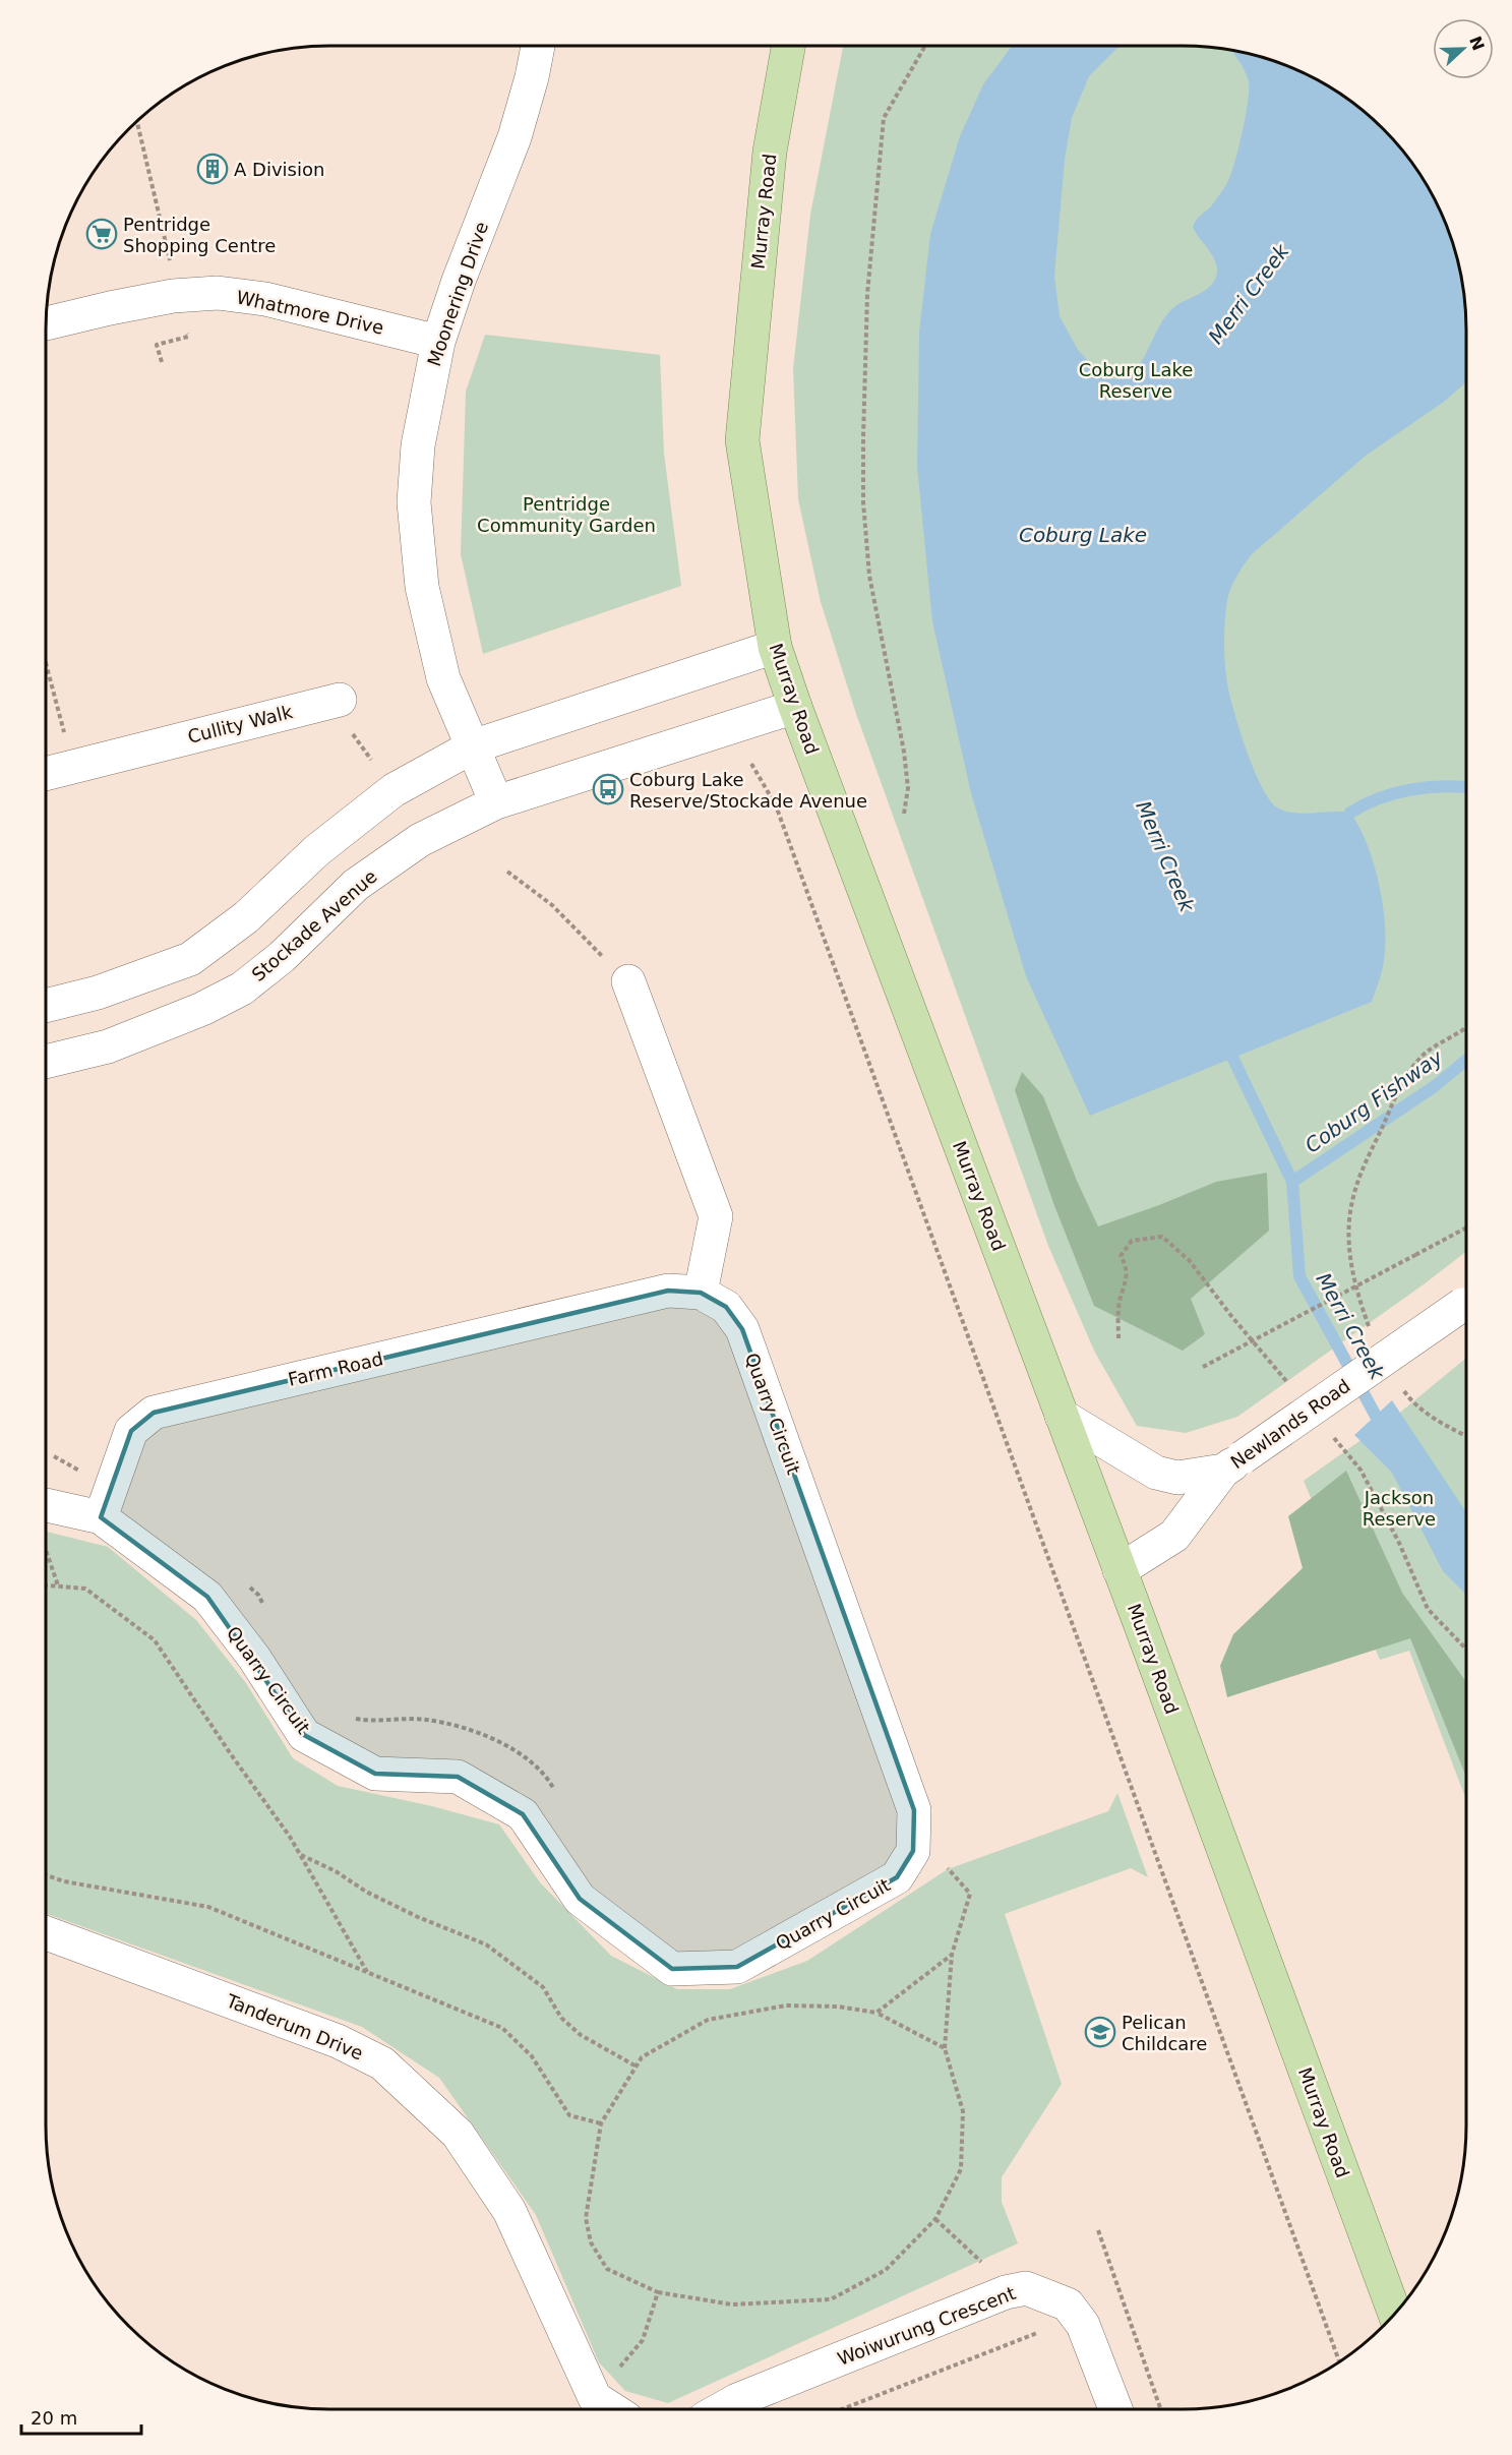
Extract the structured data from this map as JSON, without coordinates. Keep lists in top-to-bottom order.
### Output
{
  "streets": {
    "main road": ["Murray Road"],
    "street": [
      "Moonering Drive",
      "Whatmore Drive",
      "Cullity Walk",
      "Stockade Avenue",
      "Farm Road",
      "Quarry Circuit",
      "Newlands Road",
      "Tanderum Drive",
      "Woiwurung Crescent"
    ]
  },
  "crossings": [
    ["Murray Road", "Stockade Avenue"],
    ["Murray Road", "Newlands Road"],
    ["Moonering Drive", "Whatmore Drive"],
    ["Moonering Drive", "Stockade Avenue"],
    ["Farm Road", "Quarry Circuit"]
  ],
  "water": ["Merri Creek", "Coburg Lake", "Coburg Fishway"],
  "parks": ["Coburg Lake Reserve", "Pentridge Community Garden", "Jackson Reserve"],
  "places": {
    "building": ["A Division"],
    "supermarket": ["Pentridge Shopping Centre"],
    "bus stop": ["Coburg Lake Reserve/Stockade Avenue"],
    "school or university": ["Pelican Childcare"]
  },
  "scale_bar": "20 m",
  "north": "right"
}
